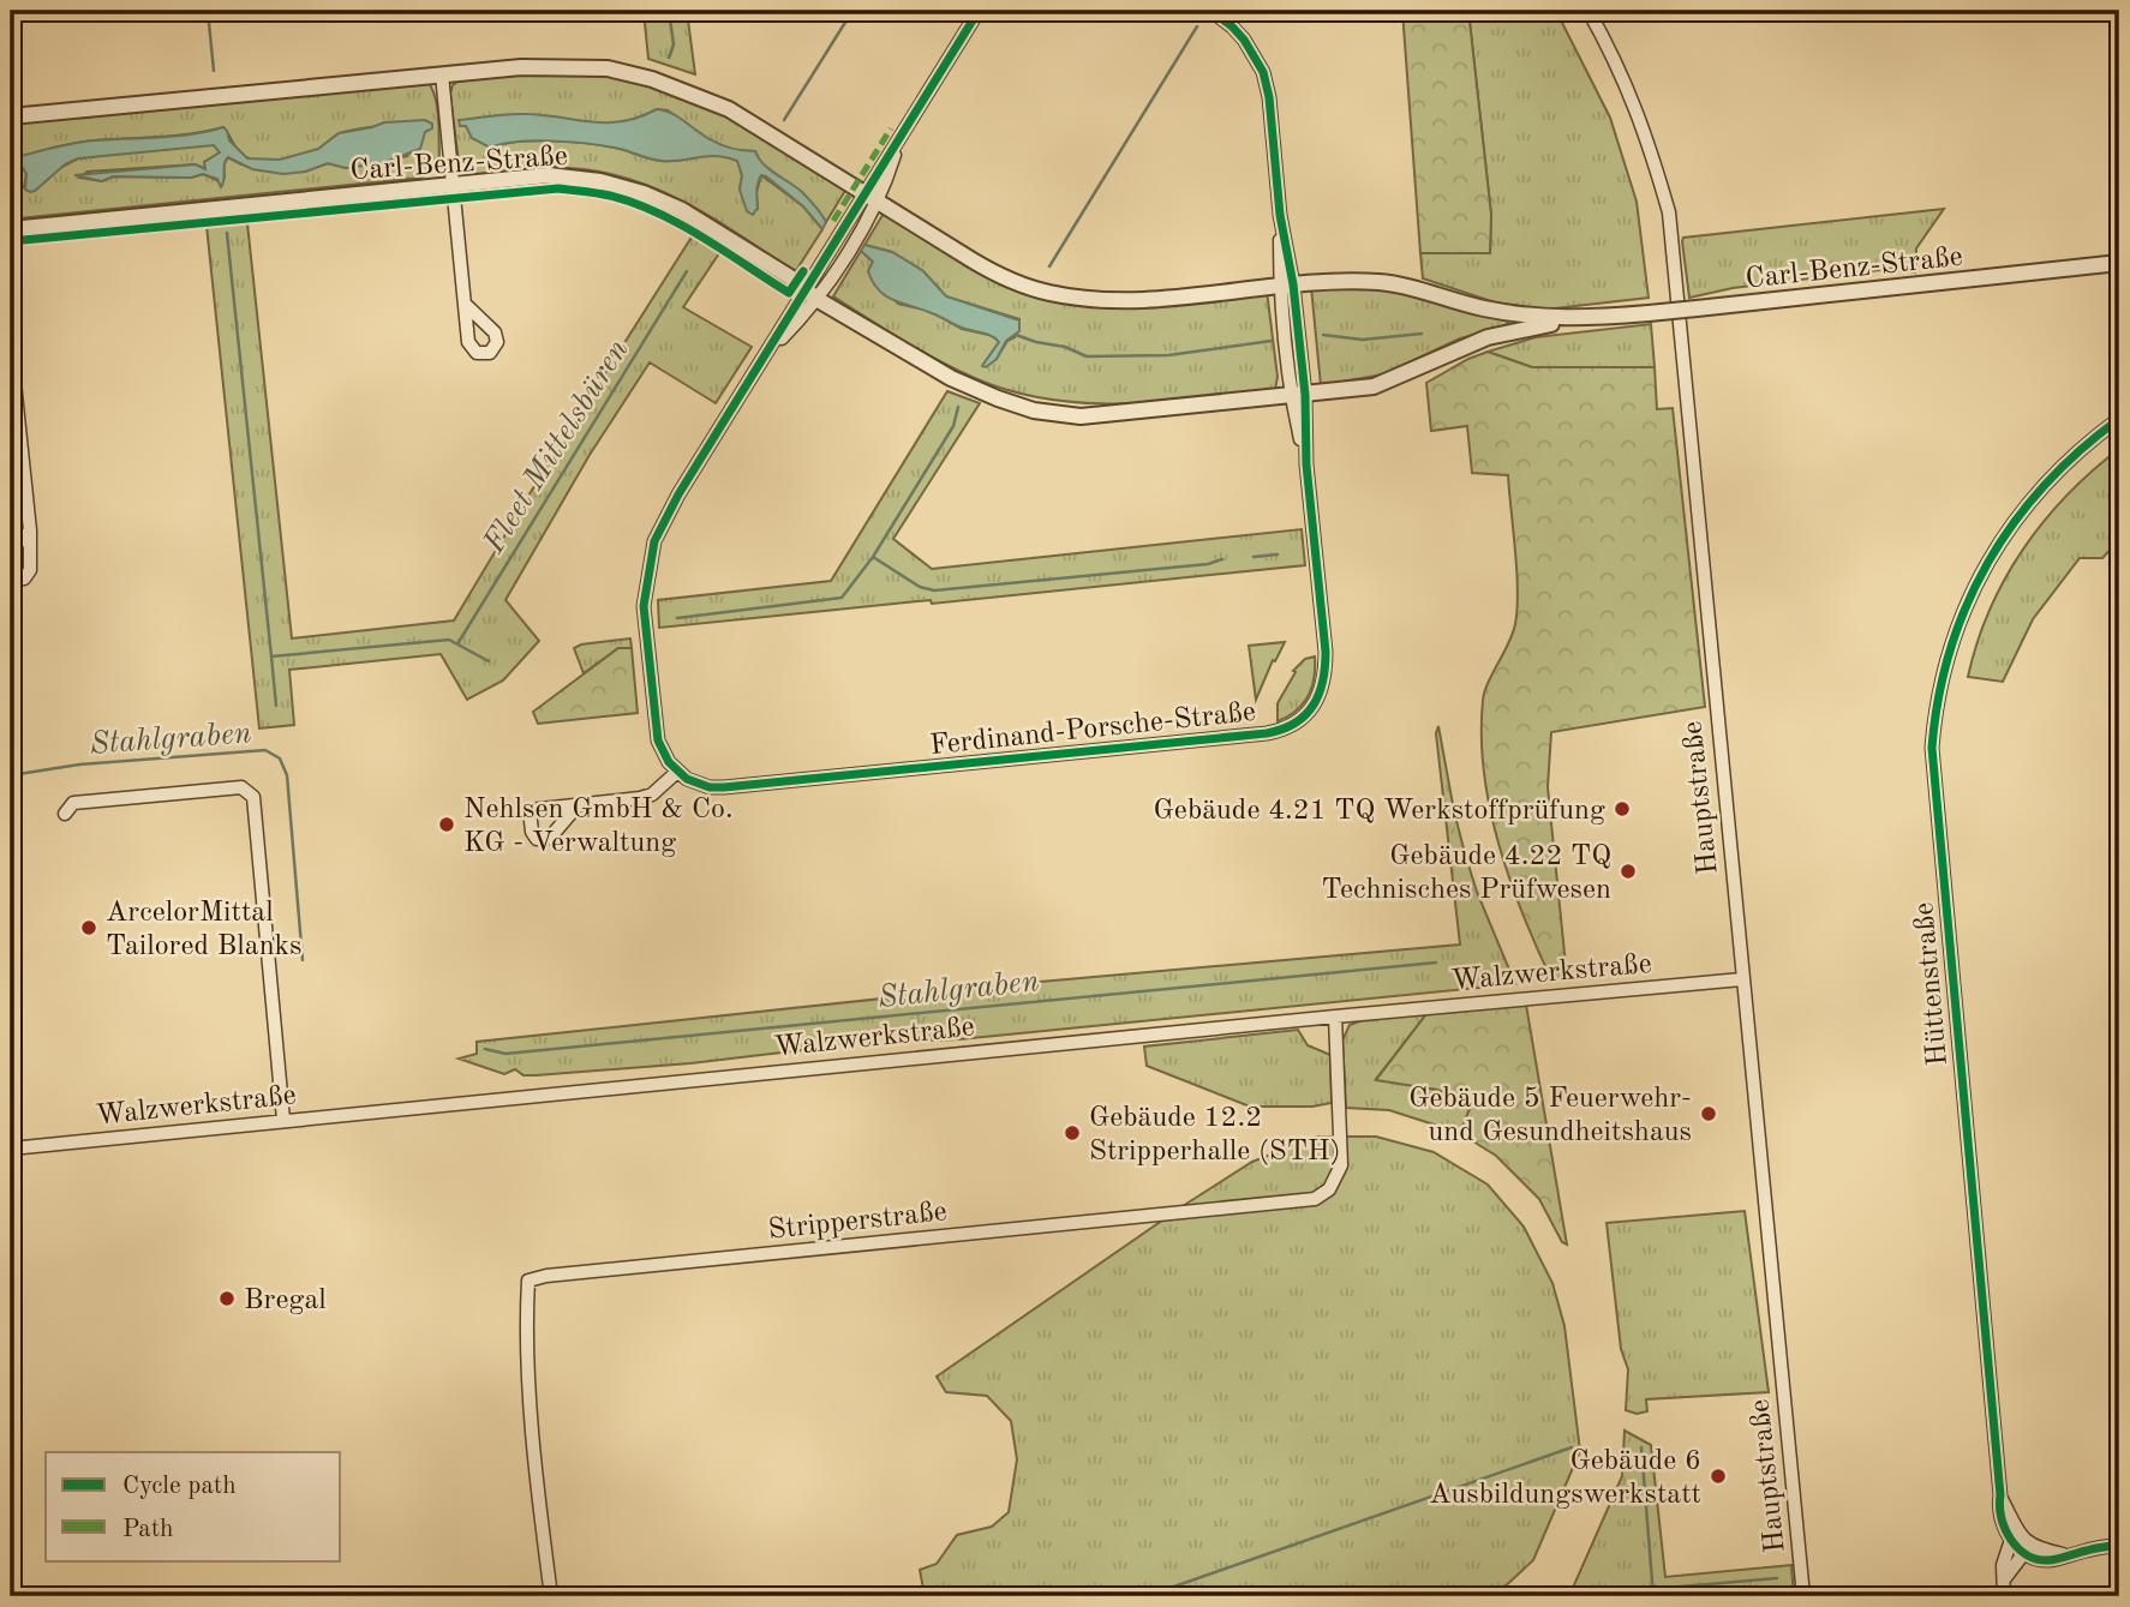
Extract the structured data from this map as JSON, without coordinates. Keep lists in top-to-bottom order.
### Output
{
  "streets": {
    "street": [
      "Carl-Benz-Straße",
      "Ferdinand-Porsche-Straße",
      "Hauptstraße",
      "Walzwerkstraße",
      "Hüttenstraße",
      "Stripperstraße"
    ]
  },
  "crossings": [
    ["Carl-Benz-Straße", "Ferdinand-Porsche-Straße"],
    ["Hauptstraße", "Walzwerkstraße"],
    ["Walzwerkstraße", "Stripperstraße"]
  ],
  "water": ["Fleet Mittelsbüren", "Stahlgraben"],
  "places": [
    "Gebäude 4.21 TQ Werkstoffprüfung",
    "Nehlsen GmbH & Co. KG - Verwaltung",
    "Gebäude 4.22 TQ Technisches Prüfwesen",
    "ArcelorMittal Tailored Blanks",
    "Gebäude 5 Feuerwehr- und Gesundheitshaus",
    "Gebäude 12.2 Stripperhalle (STH)",
    "Bregal",
    "Gebäude 6 Ausbildungswerkstatt"
  ],
  "legend": ["Cycle path", "Path"]
}
